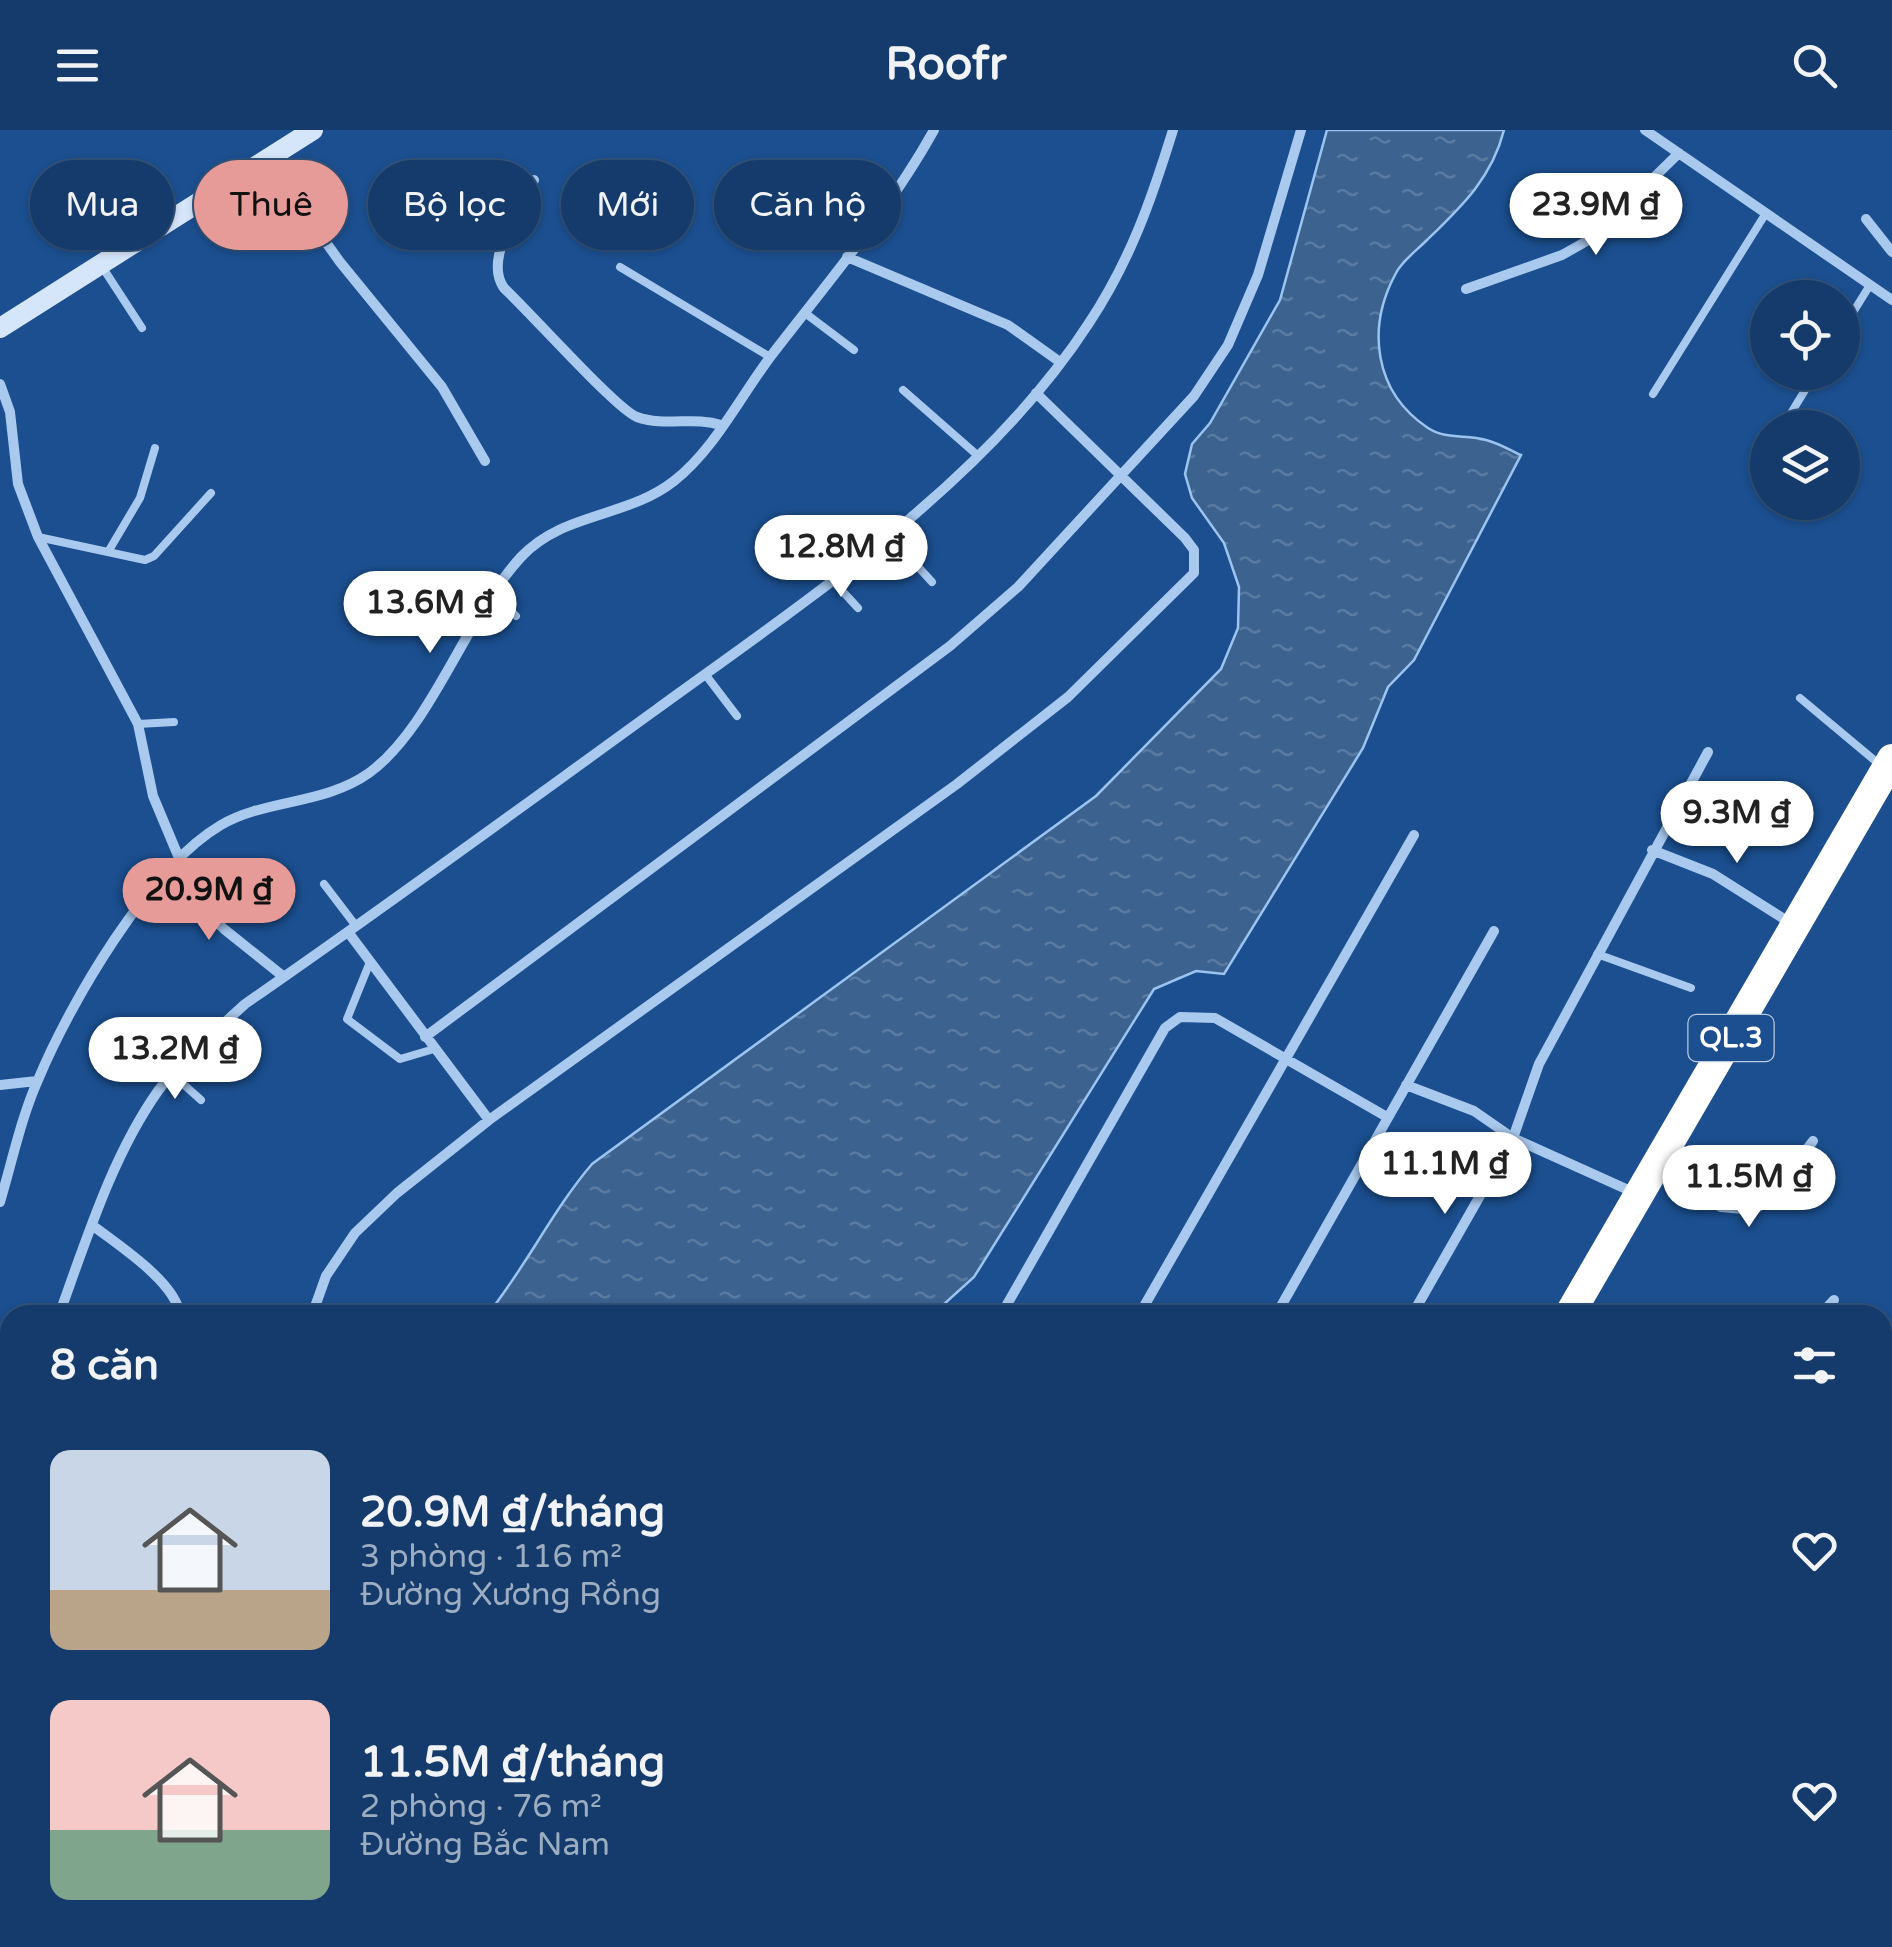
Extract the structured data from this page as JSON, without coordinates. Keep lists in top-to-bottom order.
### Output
{
  "streets": {
    "highway": ["QL.3"]
  },
  "page": {
    "header": "Roofr",
    "chip": [
      "Mua",
      "Thuê",
      "Bộ lọc",
      "Mới",
      "Căn hộ"
    ],
    "price": [
      "23.9M ₫",
      "12.8M ₫",
      "13.6M ₫",
      "9.3M ₫",
      "20.9M ₫",
      "13.2M ₫",
      "11.1M ₫",
      "11.5M ₫"
    ],
    "heading": "8 căn",
    "list": [
      {
        "name": "20.9M ₫/tháng",
        "note": "3 phòng · 116 m² · Đường Xương Rồng"
      },
      {
        "name": "11.5M ₫/tháng",
        "note": "2 phòng · 76 m² · Đường Bắc Nam"
      }
    ]
  }
}
